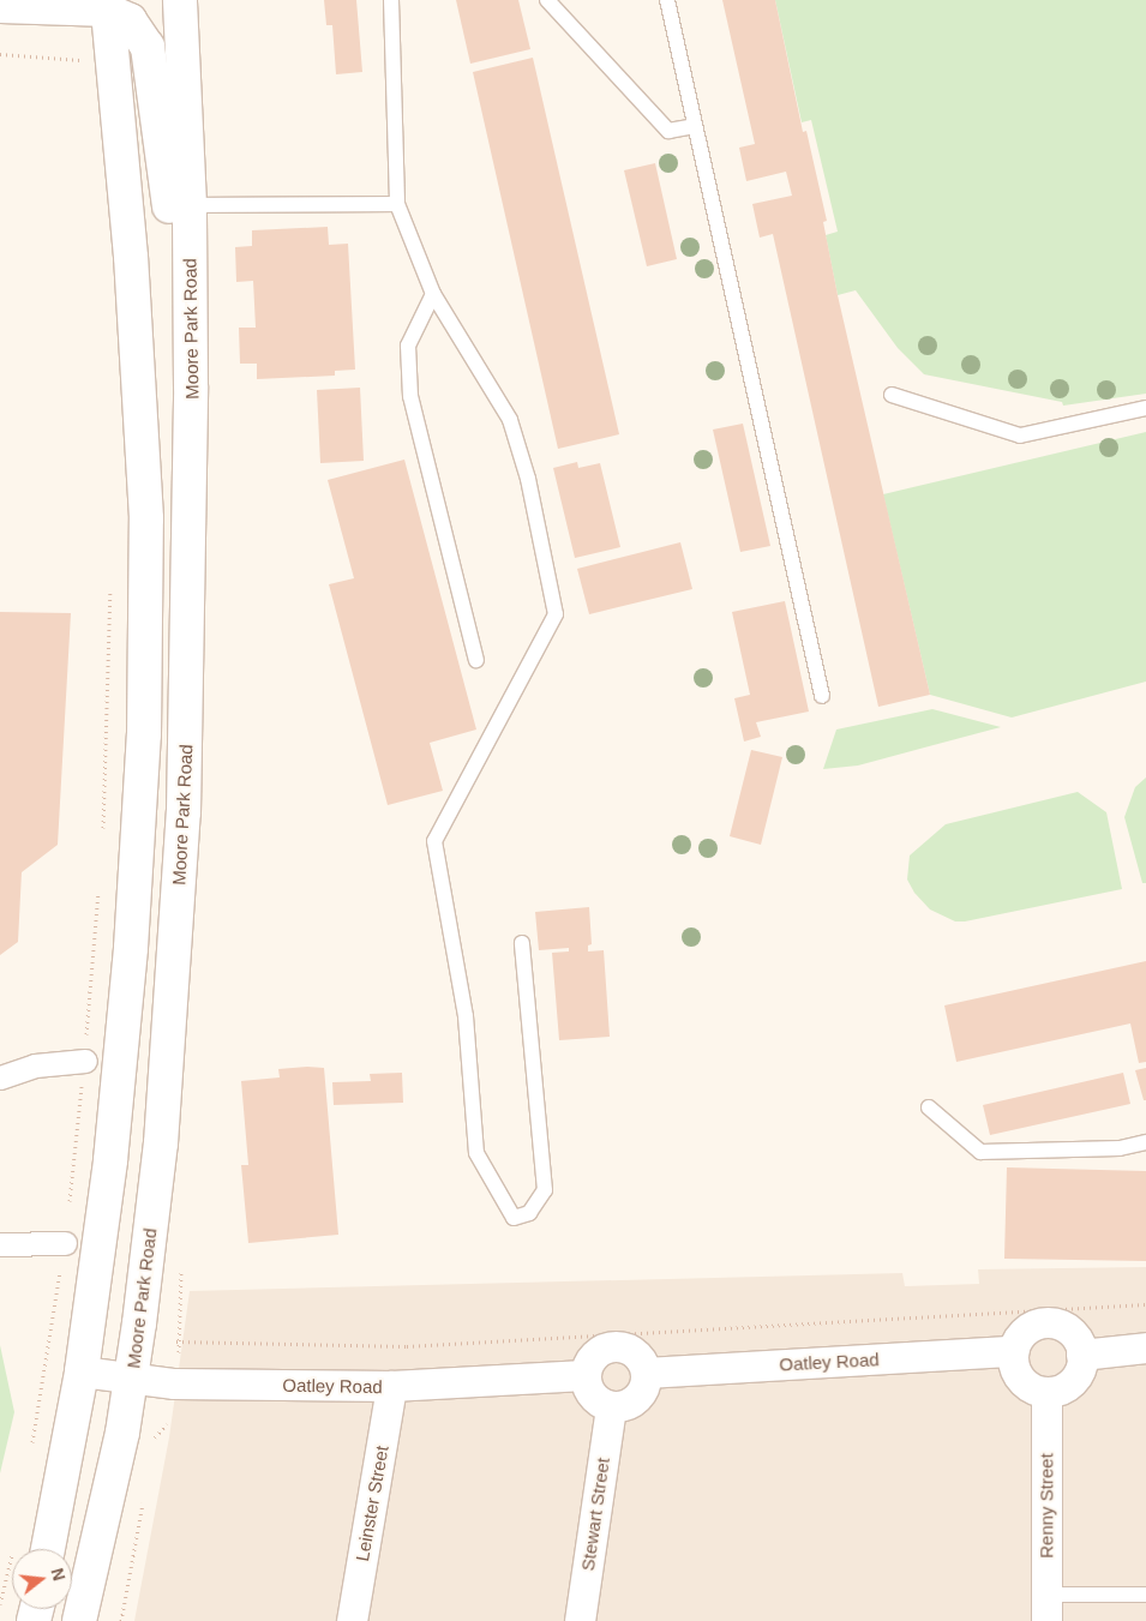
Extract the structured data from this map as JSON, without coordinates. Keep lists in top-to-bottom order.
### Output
{
  "streets": {
    "main road": ["Moore Park Road"],
    "street": [
      "Oatley Road",
      "Leinster Street",
      "Renny Street",
      "Stewart Street"
    ]
  },
  "crossings": [
    ["Moore Park Road", "Oatley Road"],
    ["Oatley Road", "Leinster Street"],
    ["Oatley Road", "Renny Street"],
    ["Oatley Road", "Stewart Street"]
  ],
  "north": "right"
}
